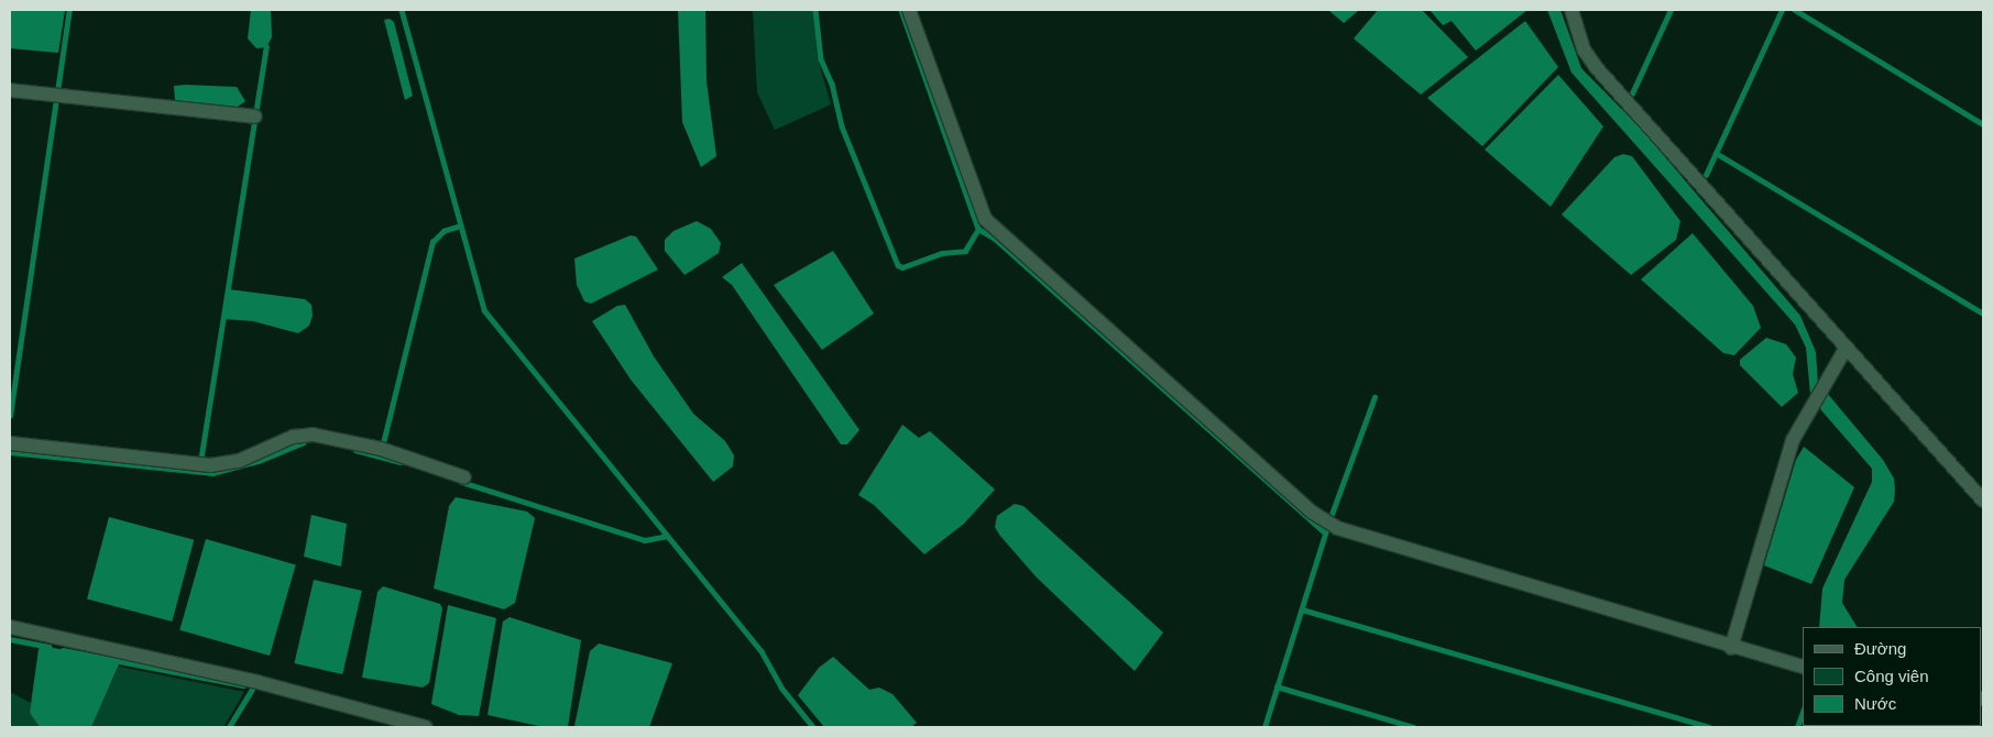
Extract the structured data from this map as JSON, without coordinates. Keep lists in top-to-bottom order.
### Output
{
  "legend": ["Đường", "Công viên", "Nước"]
}
